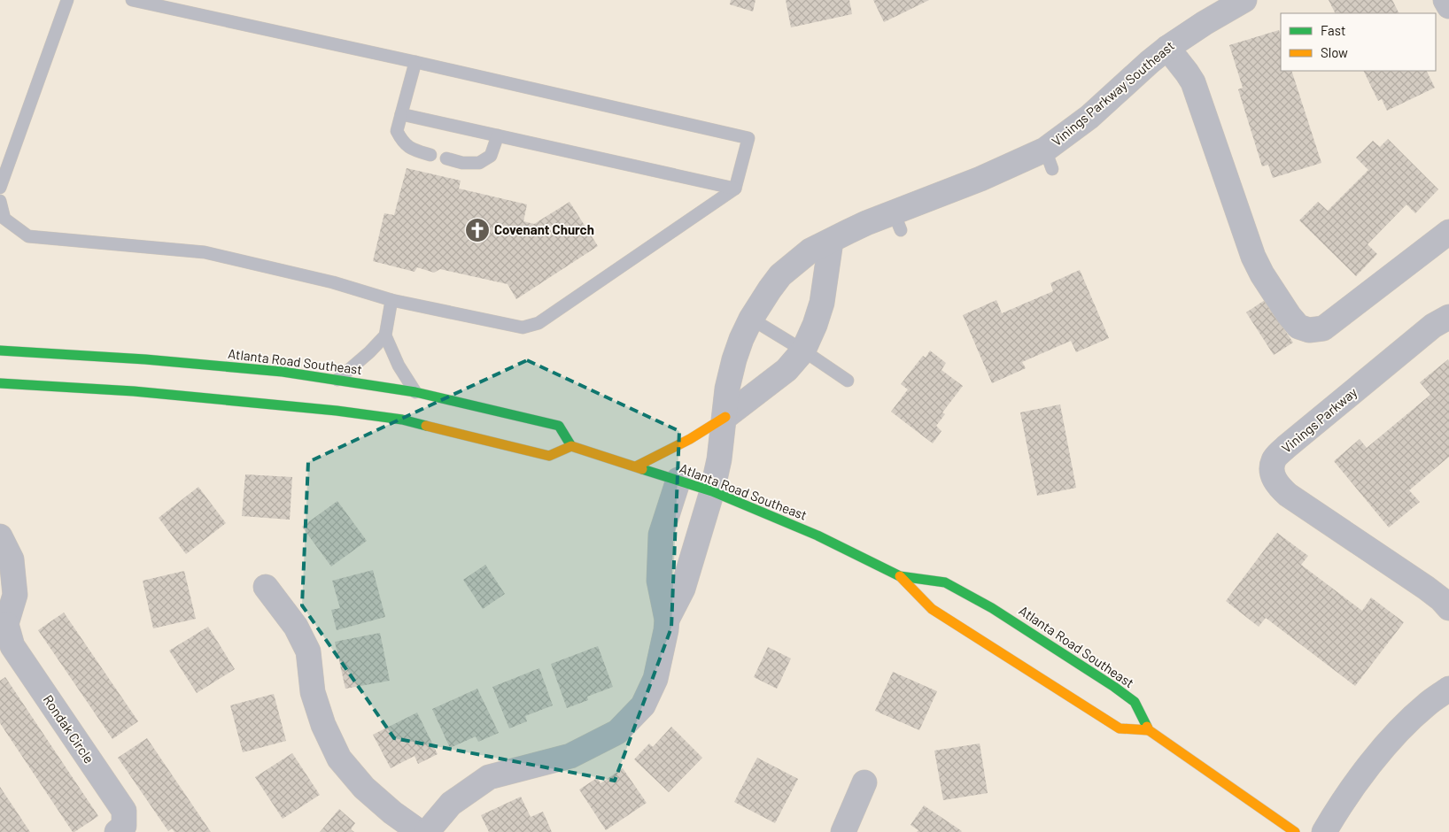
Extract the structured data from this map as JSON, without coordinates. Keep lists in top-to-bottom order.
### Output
{
  "streets": {
    "main road": ["Atlanta Road Southeast"],
    "street": ["Vinings Parkway Southeast", "Vinings Parkway", "Rondak Circle"]
  },
  "crossings": [
    ["Vinings Parkway Southeast", "Atlanta Road Southeast"]
  ],
  "places": {
    "church": ["Covenant Church"]
  },
  "legend": ["Fast", "Slow"]
}
